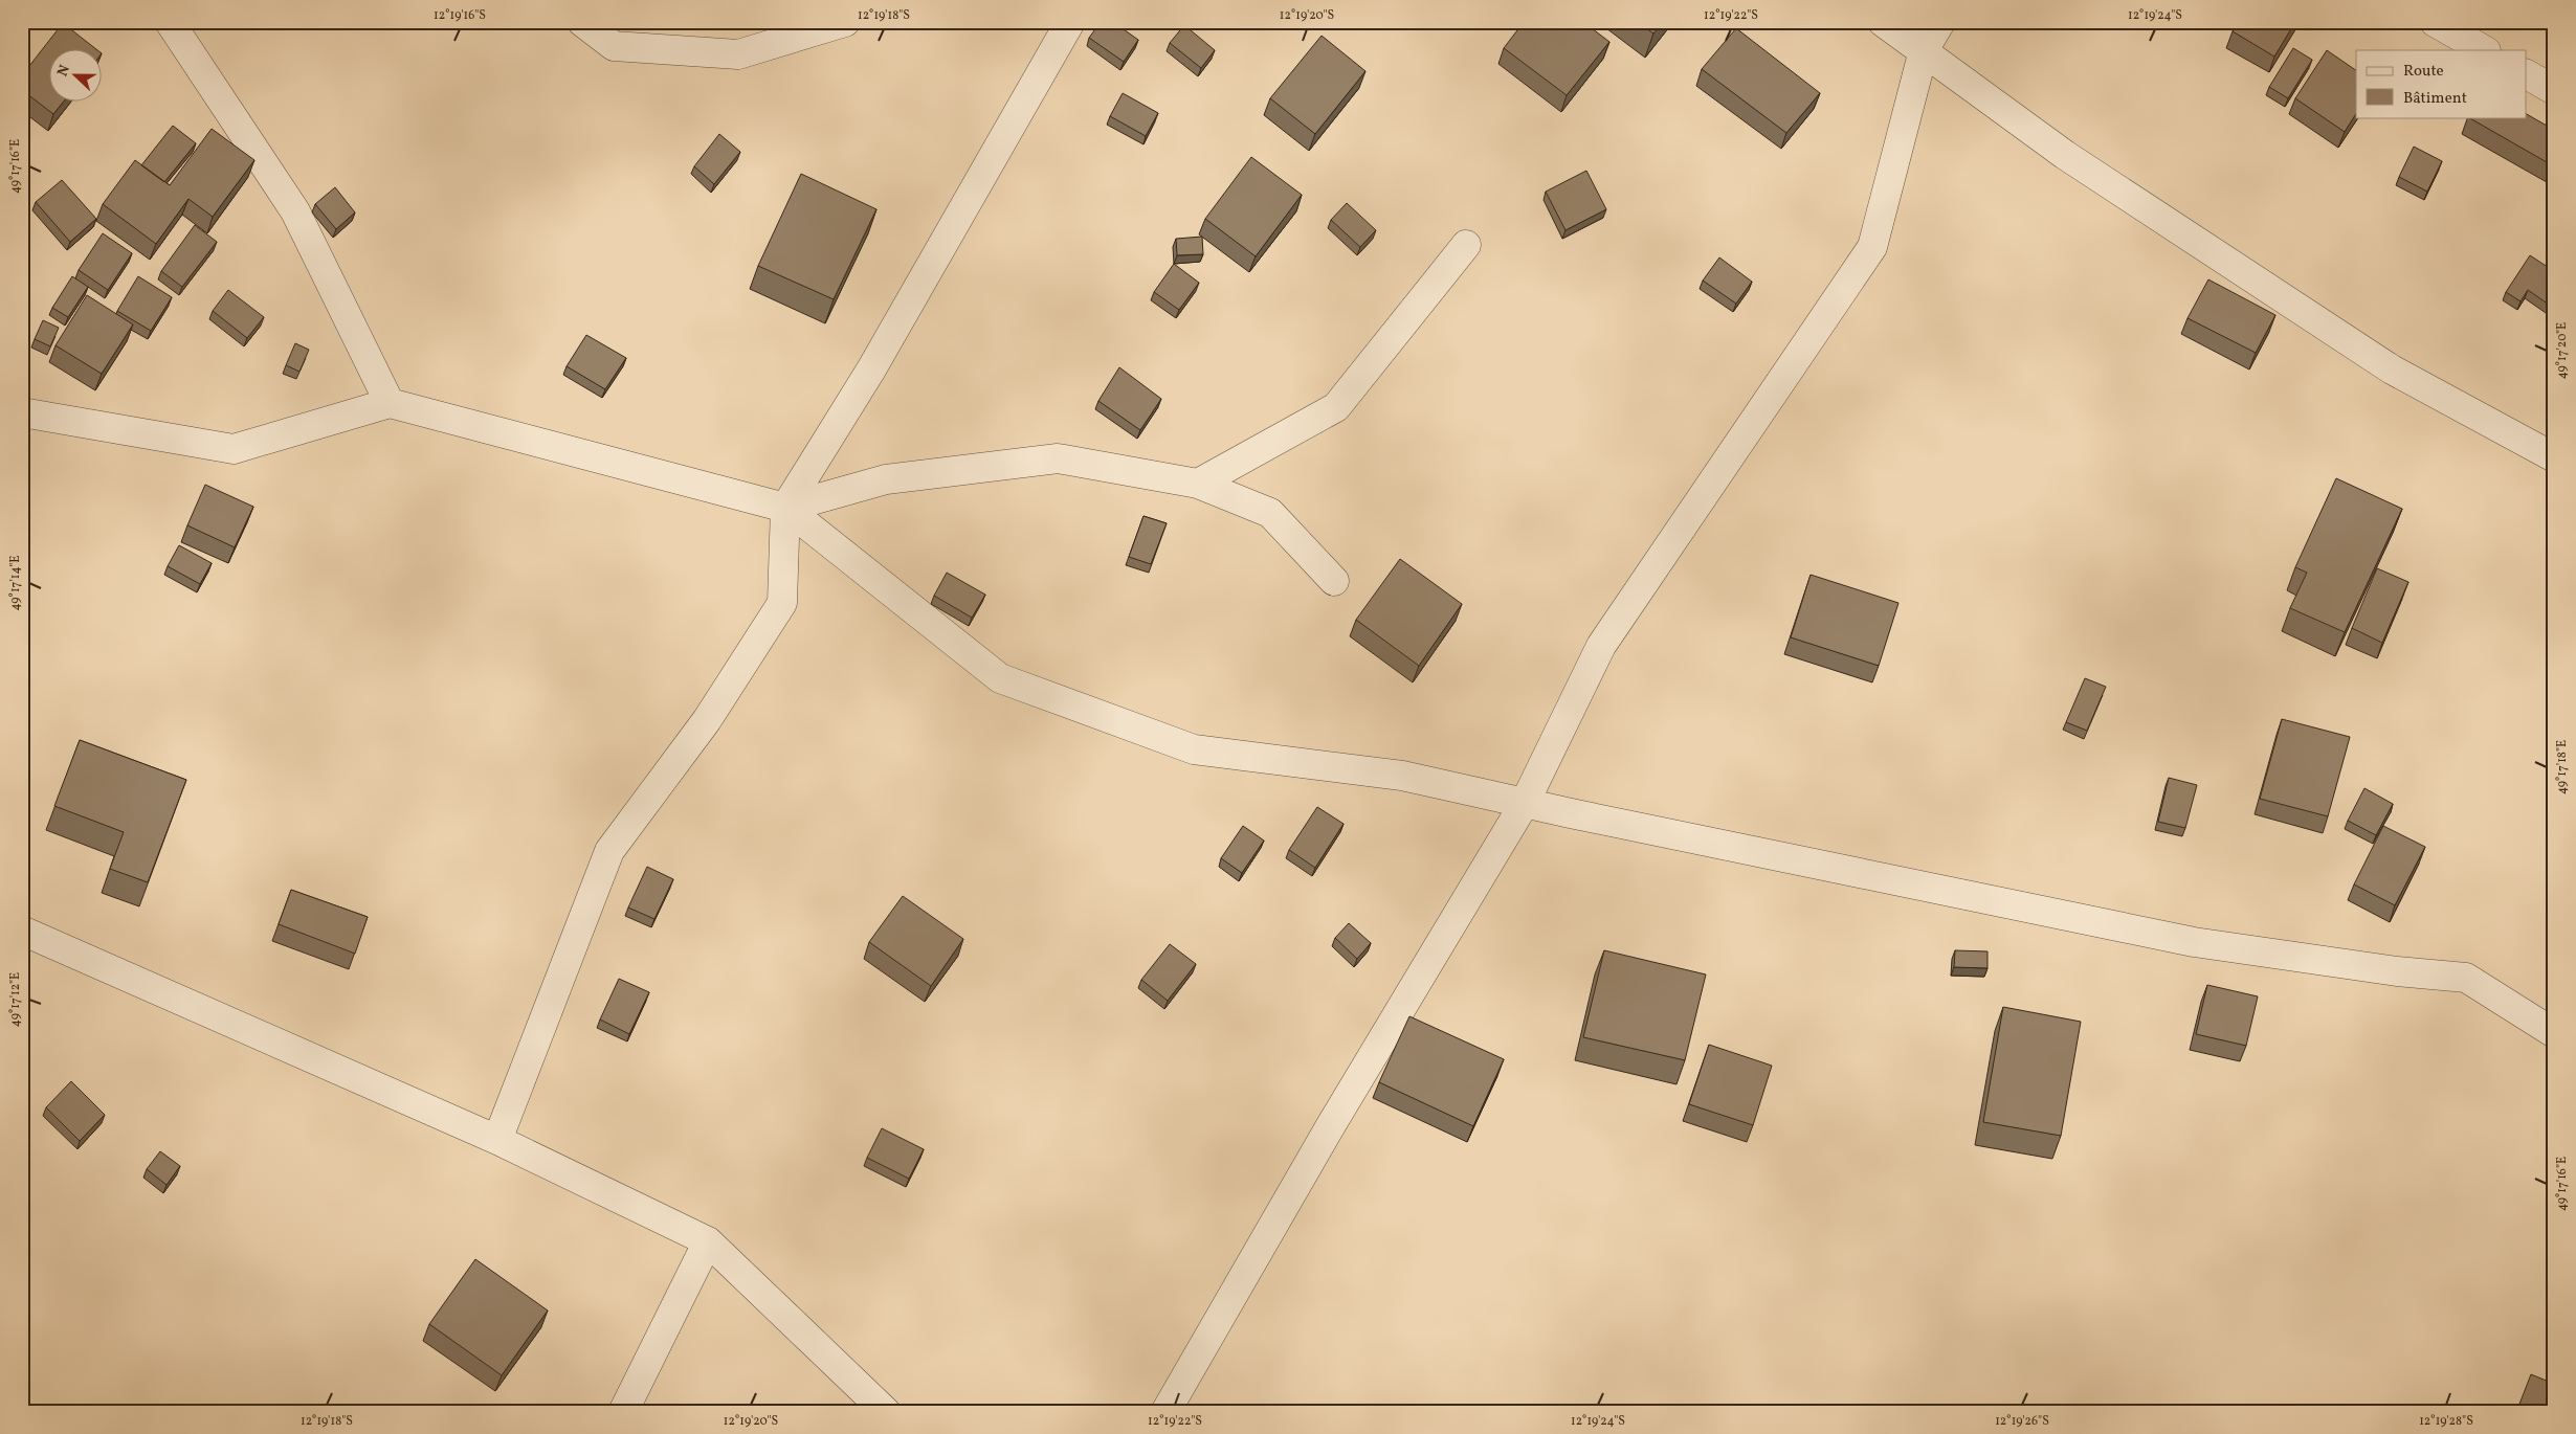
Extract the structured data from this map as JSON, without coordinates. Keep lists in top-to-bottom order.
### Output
{
  "legend": ["Route", "Bâtiment"],
  "north": "left",
  "coordinates": [
    "12°19'16\"S",
    "12°19'18\"S",
    "12°19'20\"S",
    "12°19'22\"S",
    "12°19'24\"S",
    "49°17'16\"E",
    "49°17'20\"E",
    "49°17'14\"E",
    "49°17'18\"E",
    "49°17'12\"E",
    "12°19'26\"S",
    "12°19'28\"S"
  ]
}
